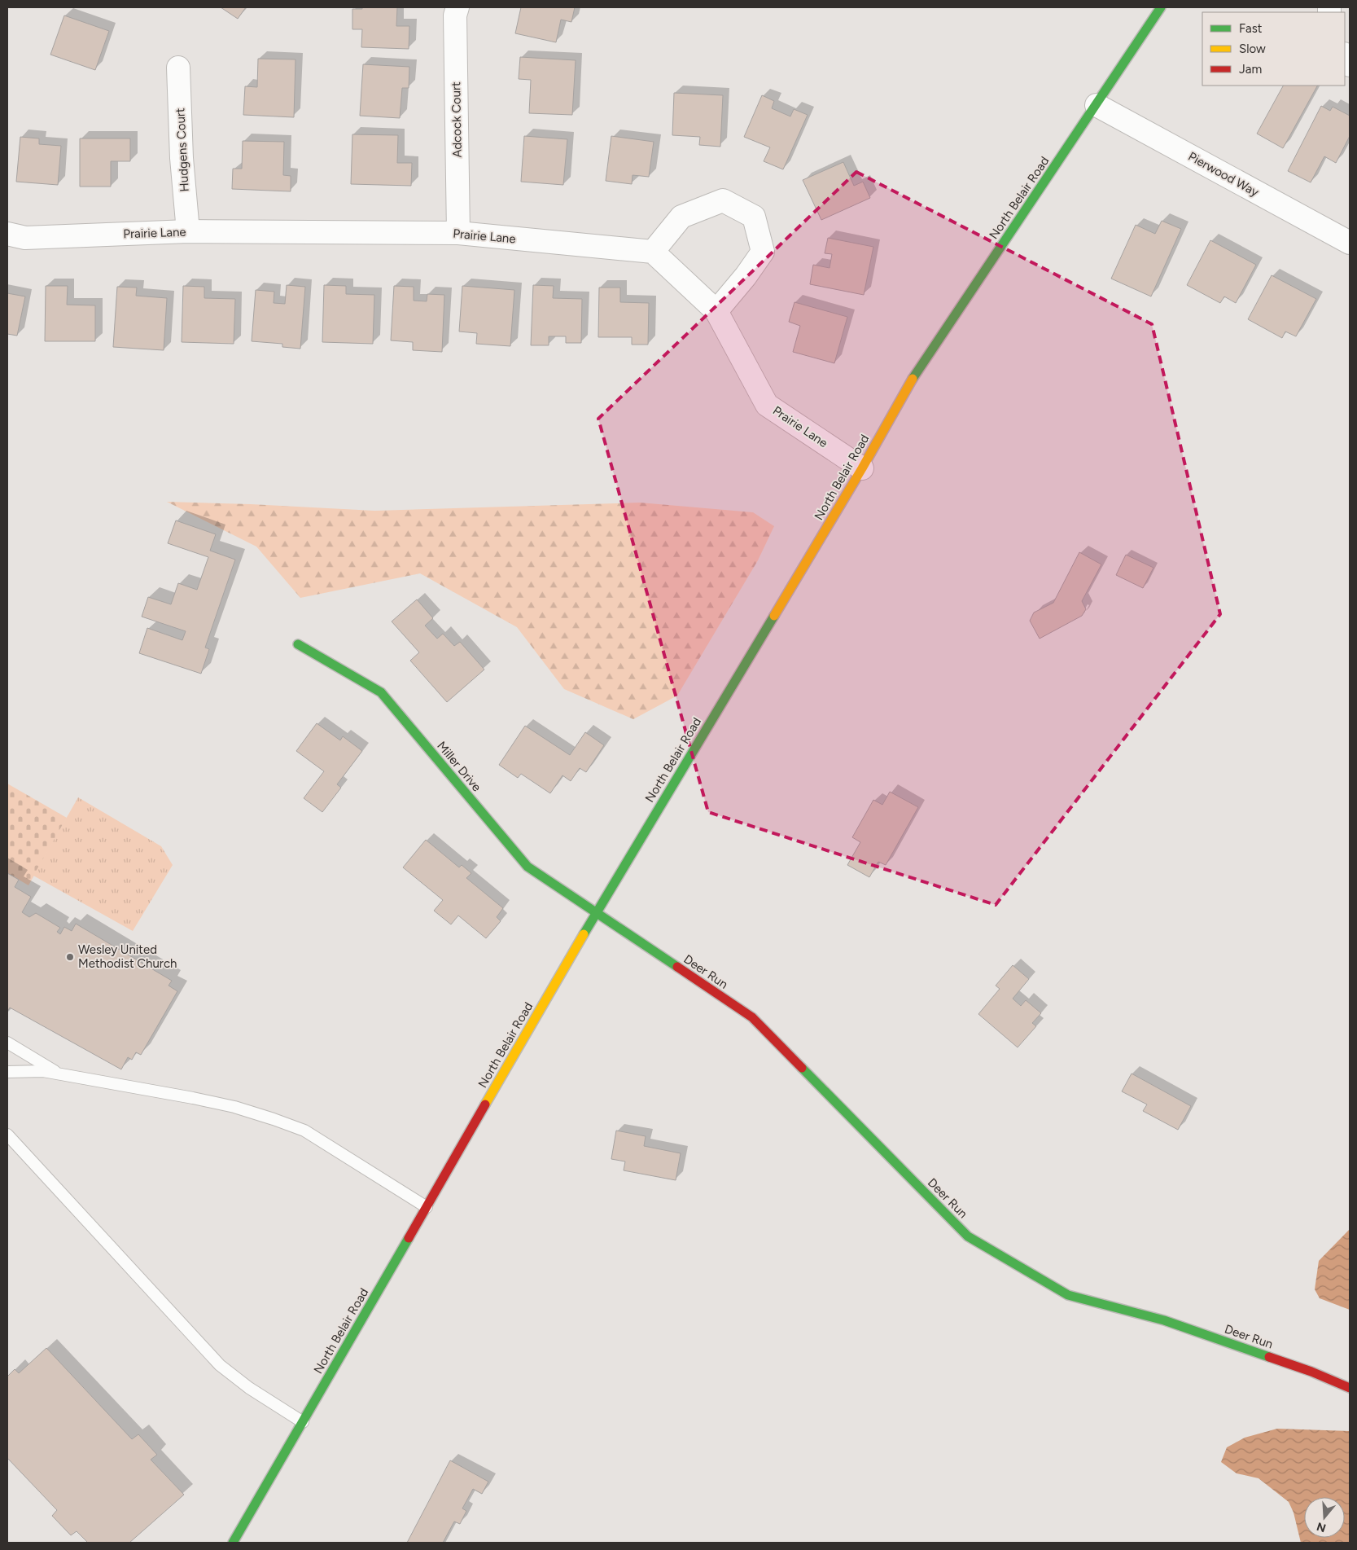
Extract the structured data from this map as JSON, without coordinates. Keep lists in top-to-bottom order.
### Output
{
  "streets": {
    "street": [
      "Adcock Court",
      "Hudgens Court",
      "Pierwood Way",
      "North Belair Road",
      "Prairie Lane",
      "Miller Drive",
      "Deer Run"
    ]
  },
  "crossings": [
    ["Adcock Court", "Prairie Lane"],
    ["Hudgens Court", "Prairie Lane"],
    ["Pierwood Way", "North Belair Road"],
    ["North Belair Road", "Prairie Lane"],
    ["North Belair Road", "Miller Drive"],
    ["North Belair Road", "Deer Run"],
    ["Miller Drive", "Deer Run"]
  ],
  "places": ["Wesley United Methodist Church"],
  "legend": ["Fast", "Slow", "Jam"],
  "north": "bottom"
}
